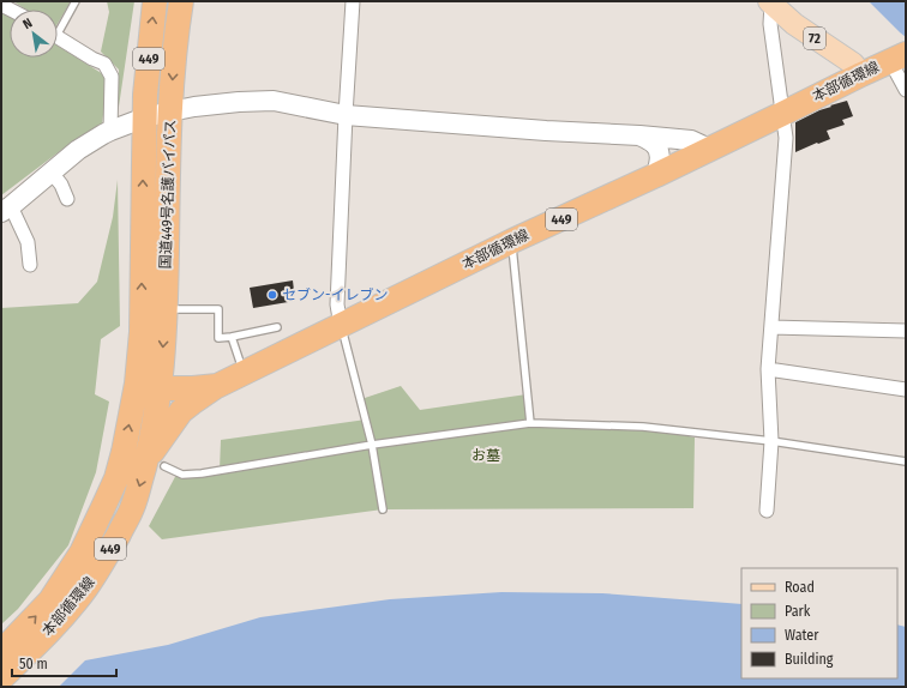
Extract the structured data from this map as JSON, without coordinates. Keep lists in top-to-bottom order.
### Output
{
  "streets": {
    "highway": ["449", "本部循環線", "国道449号名護バイパス"],
    "main road": ["72"]
  },
  "crossings": [
    ["72", "本部循環線"],
    ["本部循環線", "国道449号名護バイパス"]
  ],
  "parks": ["お墓"],
  "places": ["セブン-イレブン"],
  "legend": [
    "Road",
    "Park",
    "Water",
    "Building"
  ],
  "scale_bar": "50 m",
  "north": "top left"
}
